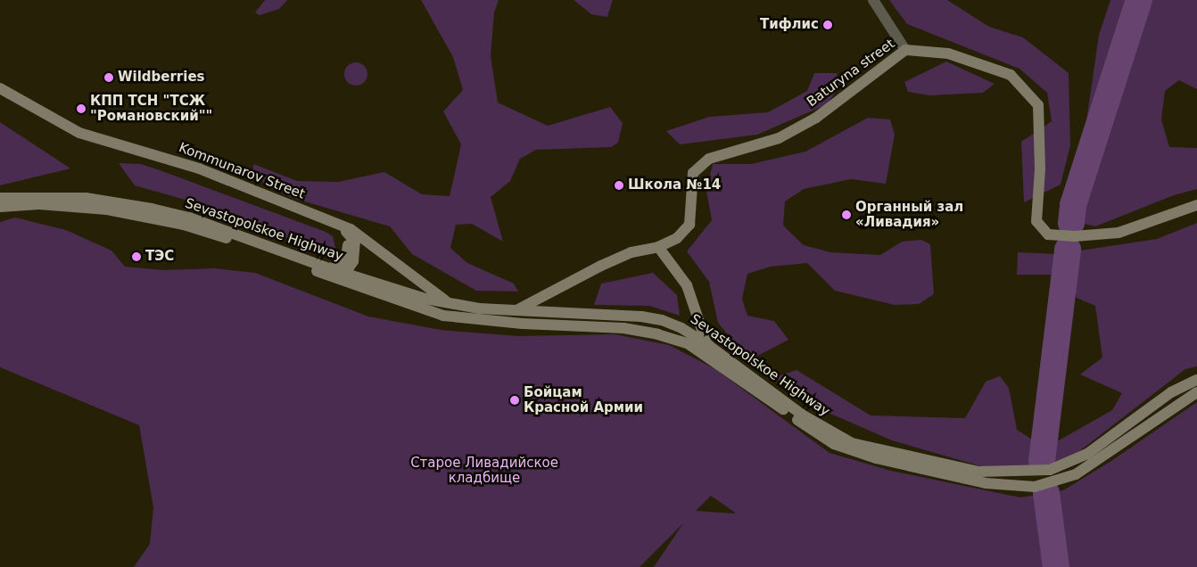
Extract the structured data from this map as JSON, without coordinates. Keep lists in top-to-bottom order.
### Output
{
  "streets": {
    "main road": ["Baturyna street", "Kommunarov Street", "Sevastopolskoe Highway"]
  },
  "crossings": [
    ["Baturyna street", "Sevastopolskoe Highway"],
    ["Kommunarov Street", "Sevastopolskoe Highway"]
  ],
  "parks": ["Старое Ливадийское кладбище"],
  "places": [
    "Тифлис",
    "Wildberries",
    "КПП ТСН \"ТСЖ \"Романовский\"\"",
    "Школа №14",
    "Органный зал «Ливадия»",
    "ТЭС",
    "Бойцам Красной Армии"
  ]
}
